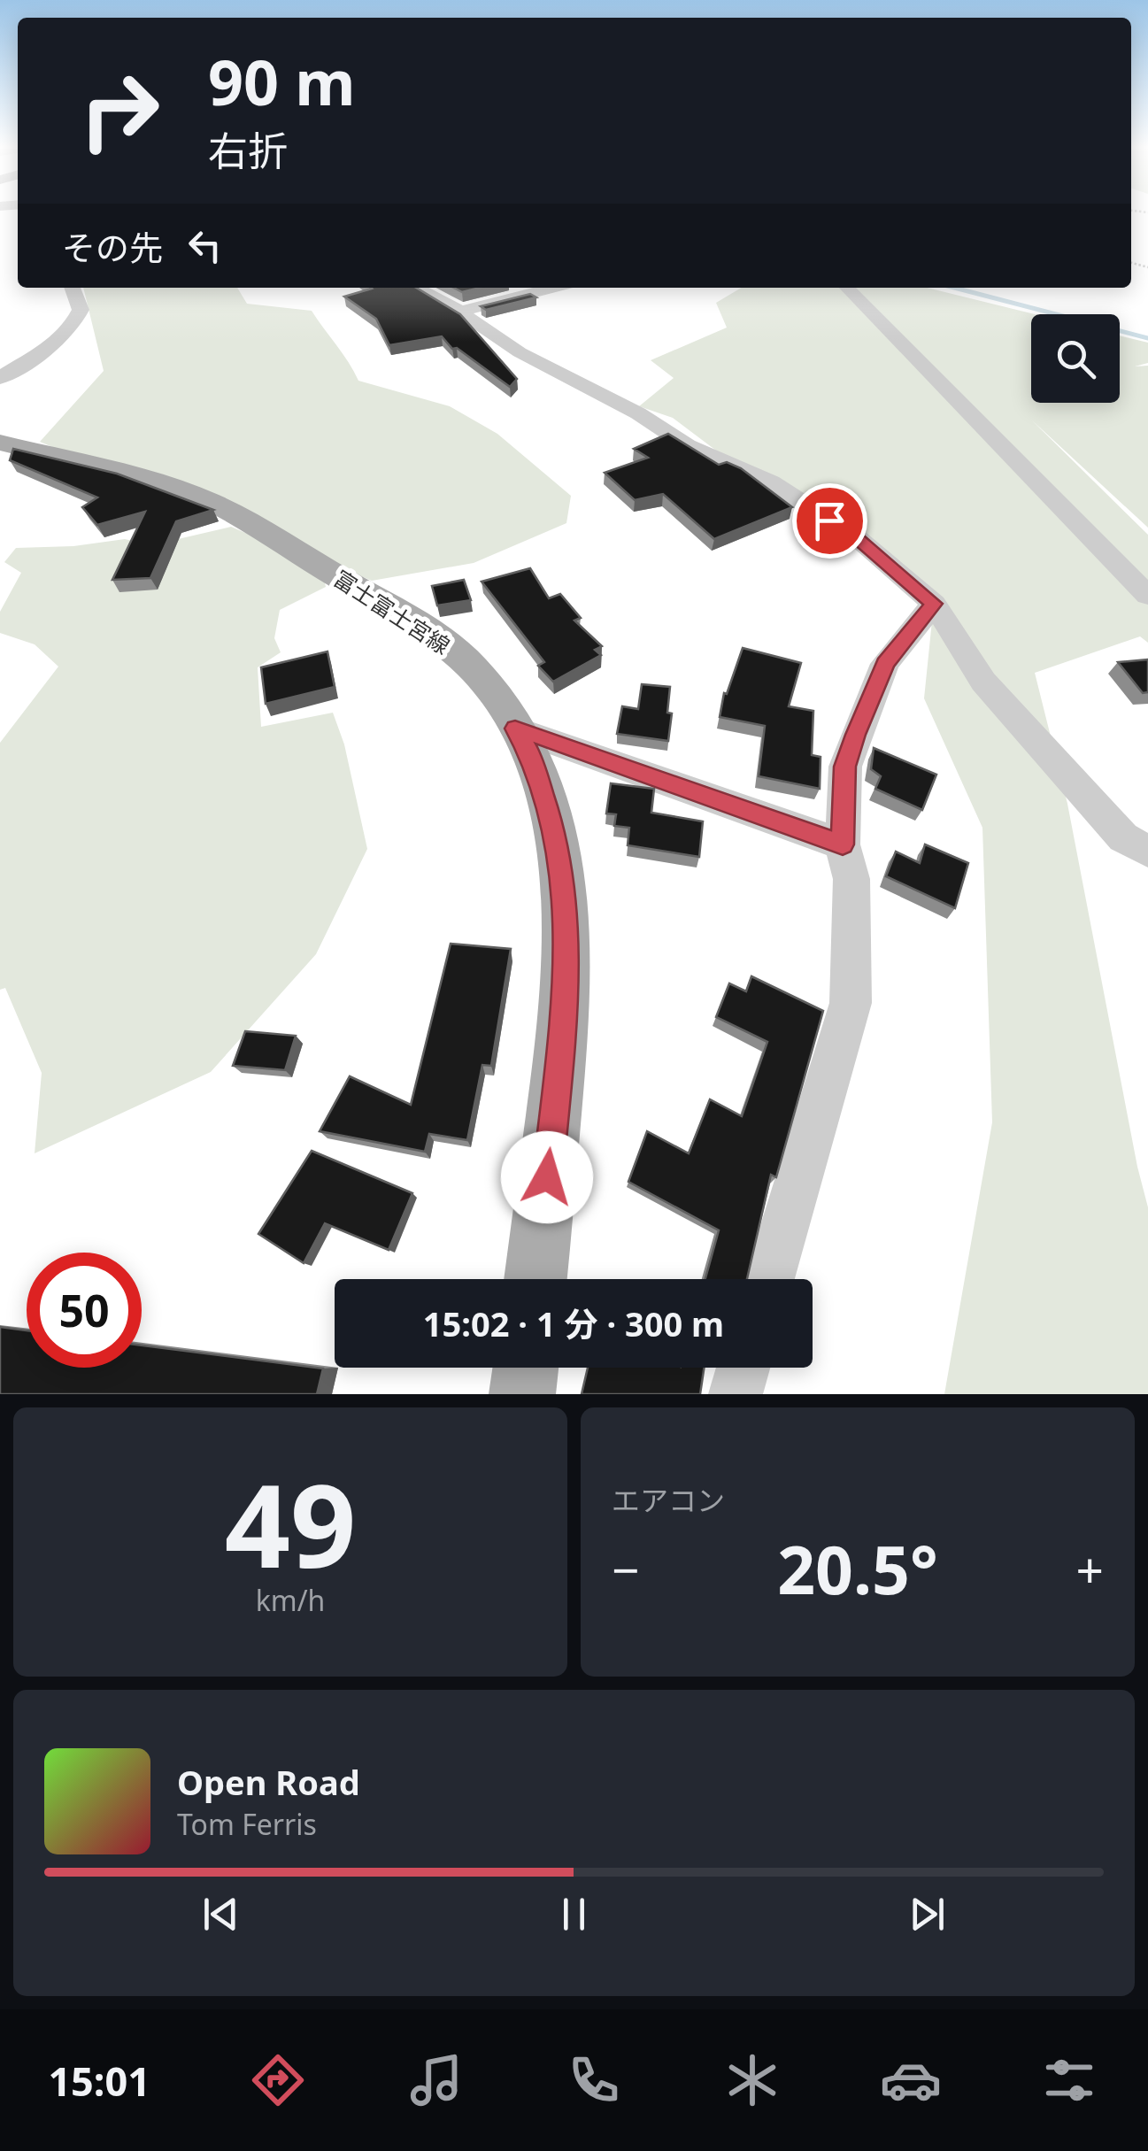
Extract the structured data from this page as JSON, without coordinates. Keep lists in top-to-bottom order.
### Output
{
  "streets": {
    "main road": ["富士富士宮線"]
  },
  "page": {
    "turn": ["90 m", "右折"],
    "then": "その先",
    "limit": "50",
    "trip": "15:02 · 1 分 · 300 m",
    "tile": [
      ["49", "km/h"],
      "エアコン"
    ],
    "heat": ["−", "20.5°", "+"],
    "song": ["Open Road", "Tom Ferris"],
    "tabs": "15:01"
  }
}
